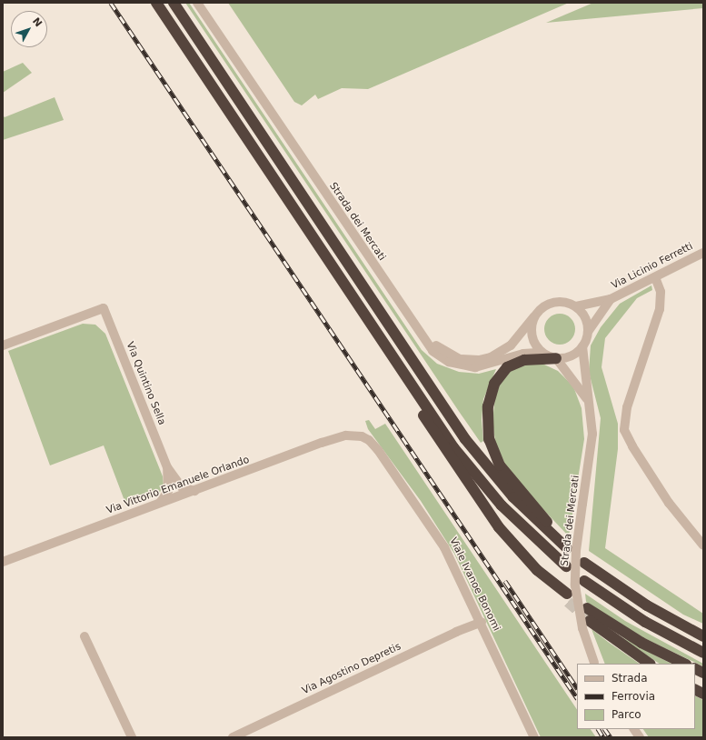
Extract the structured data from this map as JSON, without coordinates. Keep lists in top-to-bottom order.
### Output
{
  "streets": {
    "street": [
      "Strada dei Mercati",
      "Via Licinio Ferretti",
      "Via Quintino Sella",
      "Via Vittorio Emanuele Orlando",
      "Viale Ivanoe Bonomi",
      "Via Agostino Depretis"
    ]
  },
  "crossings": [
    ["Strada dei Mercati", "Via Licinio Ferretti"],
    ["Via Quintino Sella", "Via Vittorio Emanuele Orlando"],
    ["Via Vittorio Emanuele Orlando", "Viale Ivanoe Bonomi"],
    ["Viale Ivanoe Bonomi", "Via Agostino Depretis"]
  ],
  "legend": ["Strada", "Ferrovia", "Parco"],
  "north": "top right"
}
